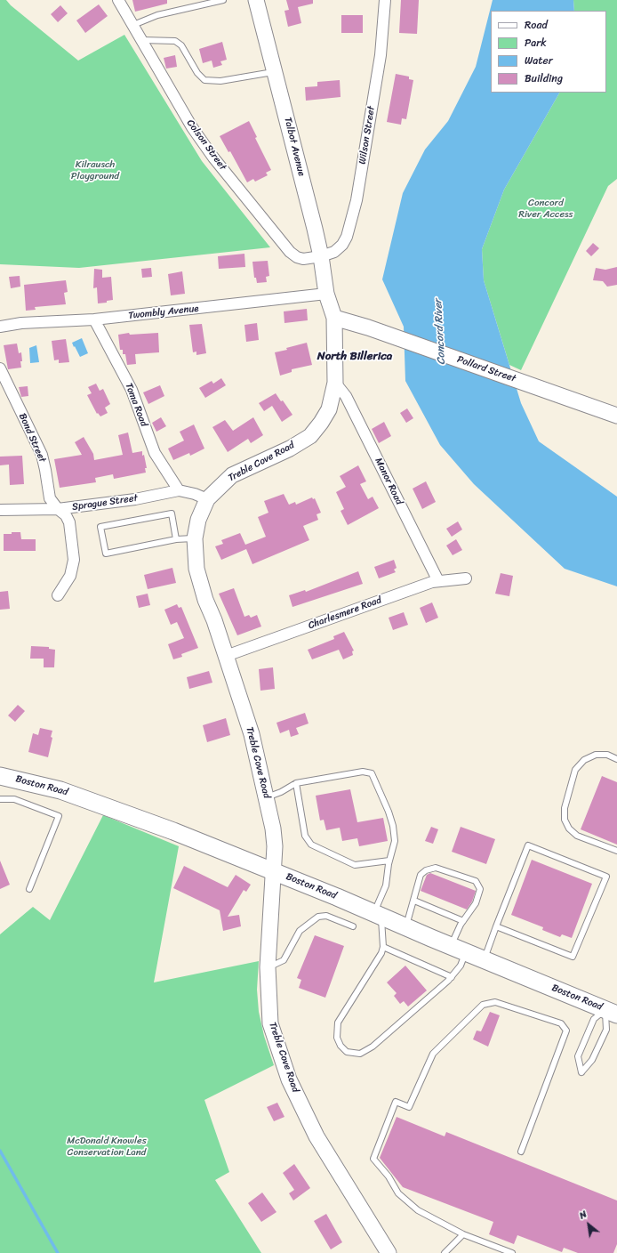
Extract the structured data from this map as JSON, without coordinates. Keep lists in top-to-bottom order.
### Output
{
  "streets": {
    "main road": ["Boston Road"],
    "street": [
      "Wilson Street",
      "Colson Street",
      "Talbot Avenue",
      "Twombly Avenue",
      "Pollard Street",
      "Toma Road",
      "Bond Street",
      "Treble Cove Road",
      "Manor Road",
      "Sprague Street",
      "Charlesmere Road"
    ]
  },
  "crossings": [
    ["Wilson Street", "Colson Street"],
    ["Wilson Street", "Talbot Avenue"],
    ["Colson Street", "Talbot Avenue"],
    ["Talbot Avenue", "Twombly Avenue"],
    ["Twombly Avenue", "Toma Road"],
    ["Pollard Street", "Treble Cove Road"],
    ["Toma Road", "Sprague Street"],
    ["Bond Street", "Sprague Street"],
    ["Treble Cove Road", "Manor Road"],
    ["Treble Cove Road", "Sprague Street"],
    ["Treble Cove Road", "Charlesmere Road"],
    ["Treble Cove Road", "Boston Road"],
    ["Manor Road", "Charlesmere Road"]
  ],
  "districts": ["North Billerica"],
  "water": ["Concord River"],
  "parks": ["Kilrausch Playground", "Concord River Access", "McDonald Knowles Conservation Land"],
  "legend": [
    "Road",
    "Park",
    "Water",
    "Building"
  ],
  "north": "top left"
}
